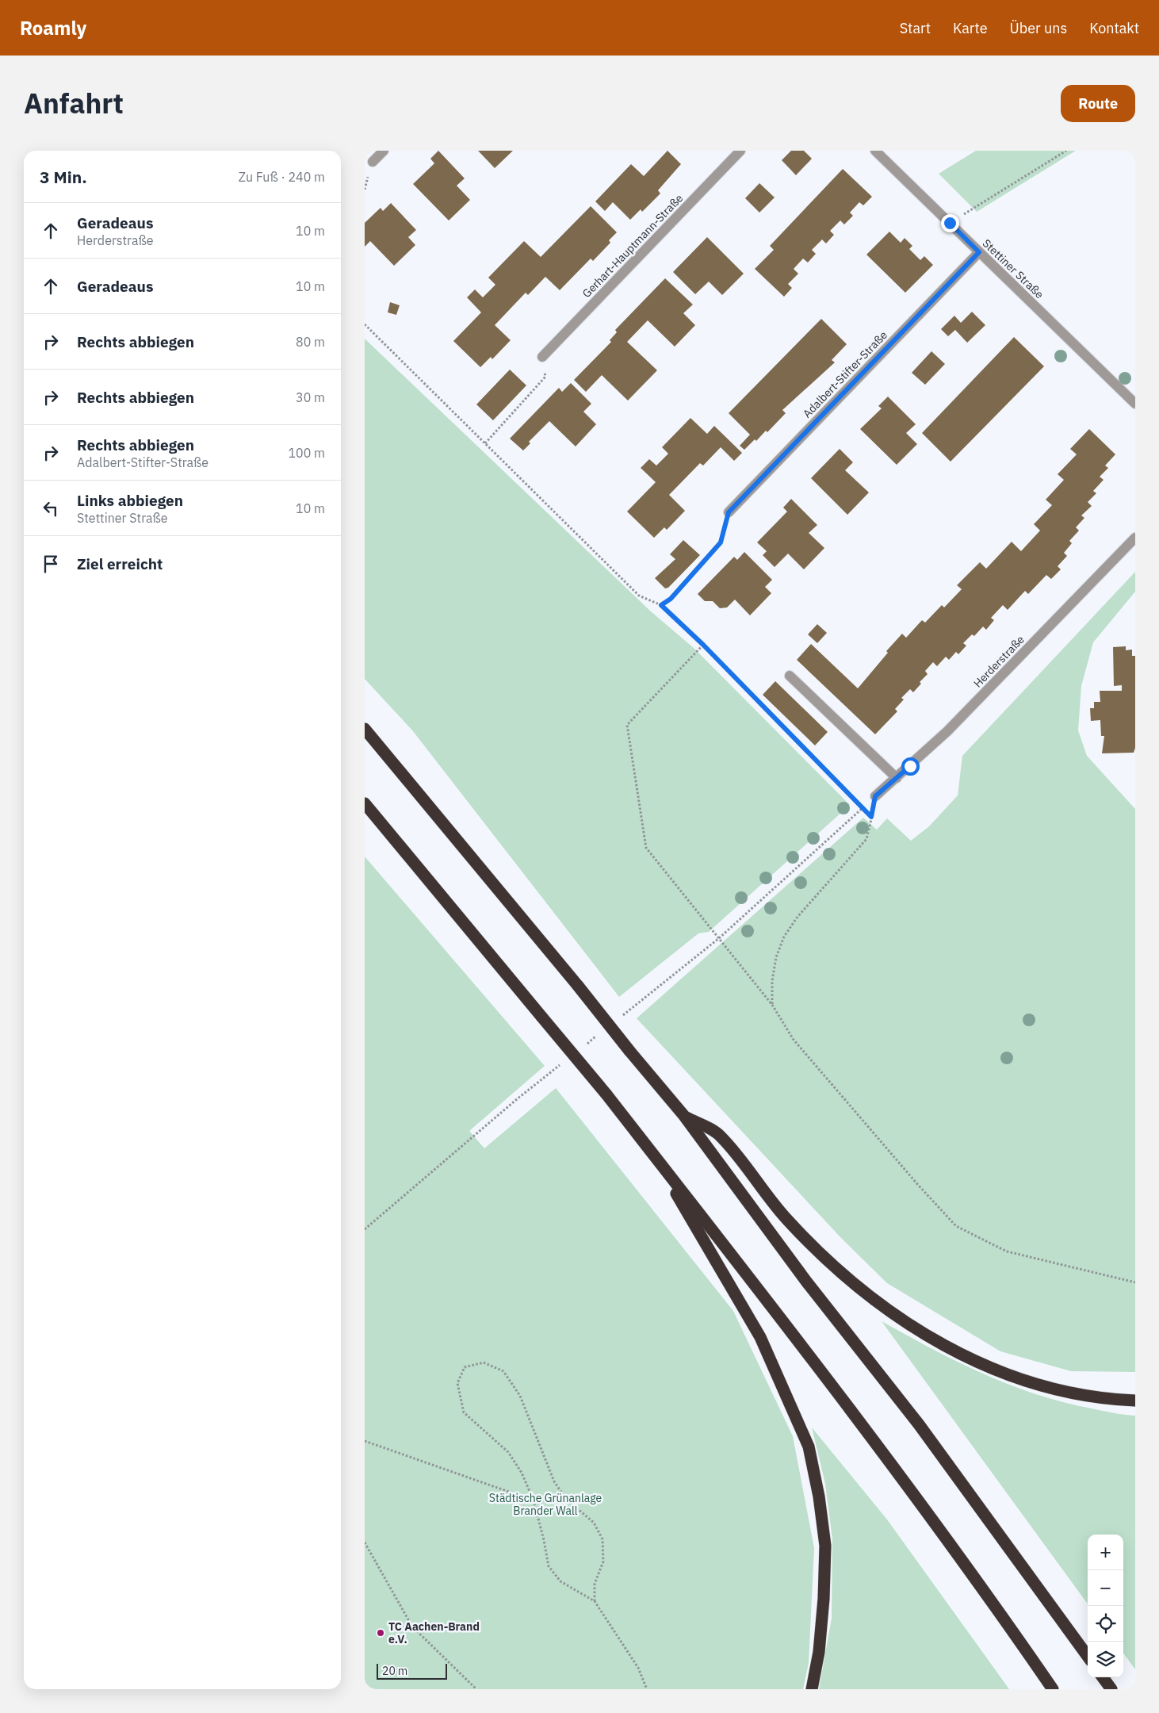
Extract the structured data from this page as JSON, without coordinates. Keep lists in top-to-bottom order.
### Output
{
  "streets": {
    "street": [
      "Gerhart-Hauptmann-Straße",
      "Stettiner Straße",
      "Adalbert-Stifter-Straße",
      "Herderstraße"
    ]
  },
  "crossings": [
    ["Stettiner Straße", "Adalbert-Stifter-Straße"]
  ],
  "parks": ["Städtische Grünanlage Brander Wall"],
  "places": ["TC Aachen-Brand e.V."],
  "scale_bar": "20 m",
  "page": {
    "header": "Roamly",
    "nav": [
      "Start",
      "Karte",
      "Über uns",
      "Kontakt"
    ],
    "title": "Anfahrt",
    "buttons": "Route",
    "heading": ["3 Min.", "Zu Fuß · 240 m"],
    "list": [
      ["Geradeaus", "Herderstraße", "10 m"],
      ["Geradeaus", "10 m"],
      ["Rechts abbiegen", "80 m"],
      ["Rechts abbiegen", "30 m"],
      ["Rechts abbiegen", "Adalbert-Stifter-Straße", "100 m"],
      ["Links abbiegen", "Stettiner Straße", "10 m"],
      "Ziel erreicht"
    ],
    "map_buttons": ["+", "−"],
    "scale": "20 m"
  }
}
